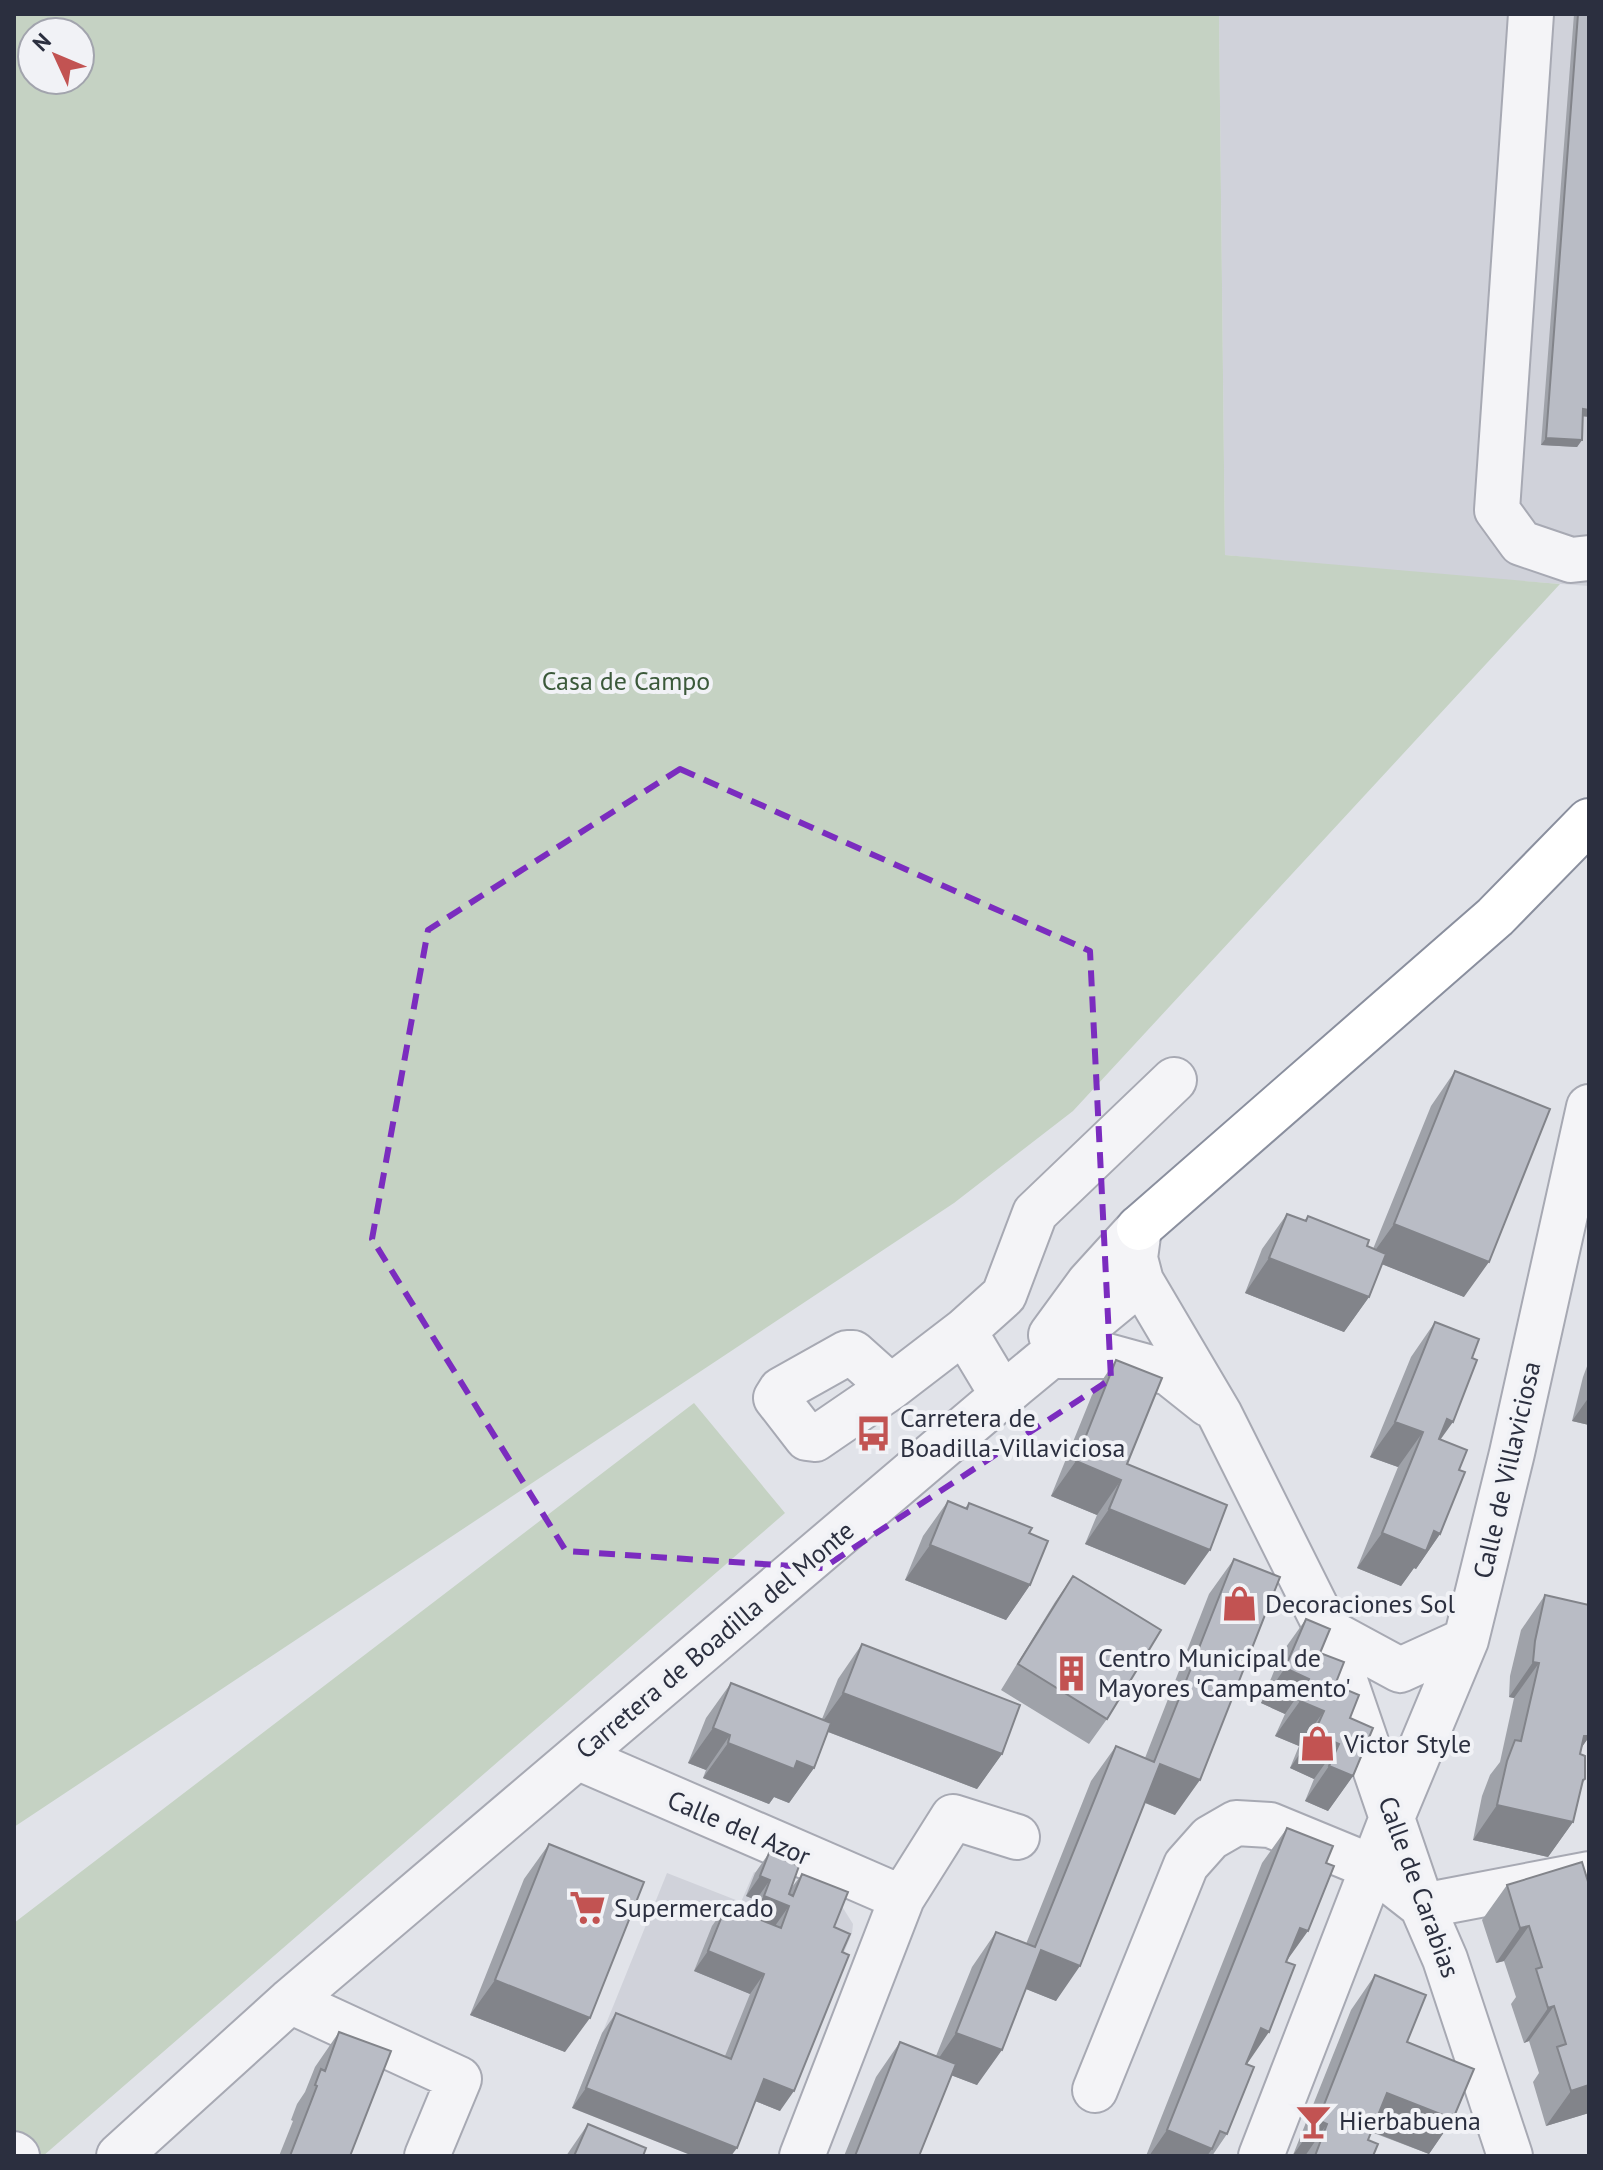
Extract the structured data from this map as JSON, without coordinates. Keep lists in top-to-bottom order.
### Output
{
  "streets": {
    "street": [
      "Calle de Villaviciosa",
      "Carretera de Boadilla del Monte",
      "Calle del Azor",
      "Calle de Carabias"
    ]
  },
  "crossings": [
    ["Calle de Villaviciosa", "Calle de Carabias"],
    ["Carretera de Boadilla del Monte", "Calle del Azor"],
    ["Carretera de Boadilla del Monte", "Calle de Carabias"]
  ],
  "parks": ["Casa de Campo"],
  "places": {
    "bus stop": ["Carretera de Boadilla-Villaviciosa"],
    "shop": ["Decoraciones Sol", "Victor Style"],
    "building": ["Centro Municipal de Mayores 'Campamento'"],
    "supermarket": ["Supermercado"],
    "bar": ["Hierbabuena"]
  },
  "north": "top left"
}
